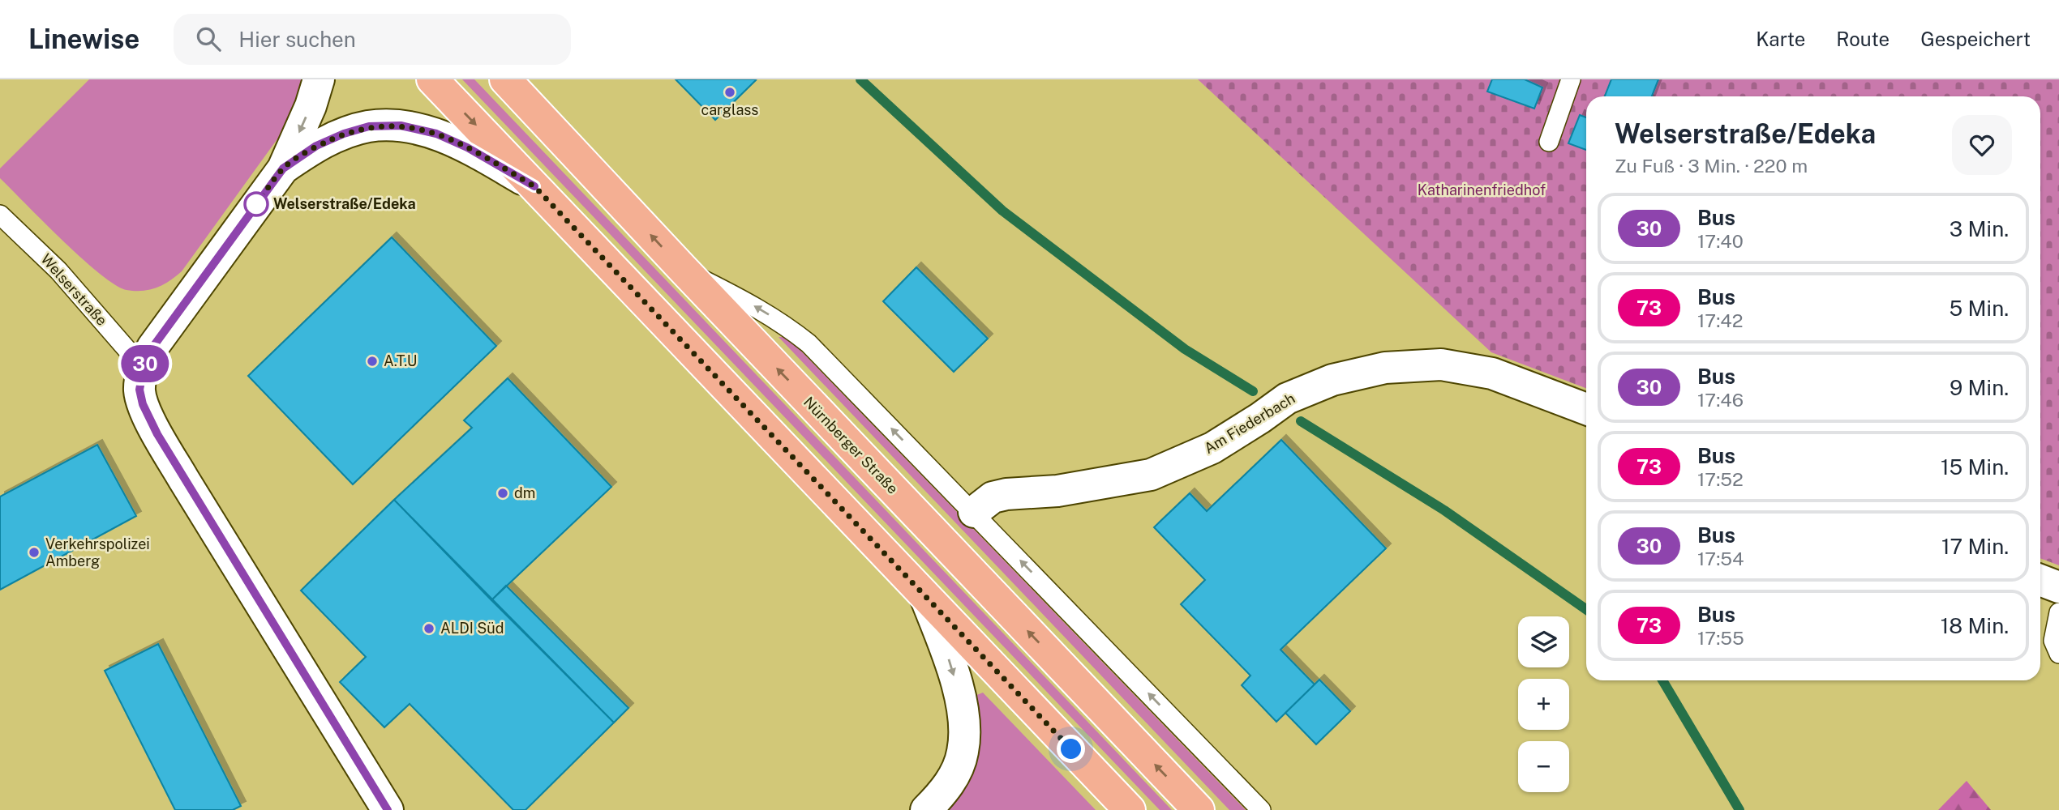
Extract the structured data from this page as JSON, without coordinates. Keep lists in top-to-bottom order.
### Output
{
  "streets": {
    "main road": ["Nürnberger Straße"],
    "street": ["Am Fiederbach"],
    "lane": ["Welserstraße"]
  },
  "parks": ["Katharinenfriedhof"],
  "places": [
    "carglass",
    "Welserstraße/Edeka",
    "A.T.U",
    "dm",
    "Verkehrspolizei Amberg",
    "ALDI Süd"
  ],
  "lines": ["bus line 30"],
  "page": {
    "header": "Linewise",
    "search": "Hier suchen",
    "nav": ["Karte", "Route", "Gespeichert"],
    "on_map": "30",
    "heading": ["Welserstraße/Edeka", "Zu Fuß · 3 Min. · 220 m"],
    "list": [
      {
        "mark": "30",
        "name": "Bus",
        "note": "17:40",
        "value": "3 Min."
      },
      {
        "mark": "73",
        "name": "Bus",
        "note": "17:42",
        "value": "5 Min."
      },
      {
        "mark": "30",
        "name": "Bus",
        "note": "17:46",
        "value": "9 Min."
      },
      {
        "mark": "73",
        "name": "Bus",
        "note": "17:52",
        "value": "15 Min."
      },
      {
        "mark": "30",
        "name": "Bus",
        "note": "17:54",
        "value": "17 Min."
      },
      {
        "mark": "73",
        "name": "Bus",
        "note": "17:55",
        "value": "18 Min."
      }
    ],
    "map_buttons": ["+", "−"]
  }
}
